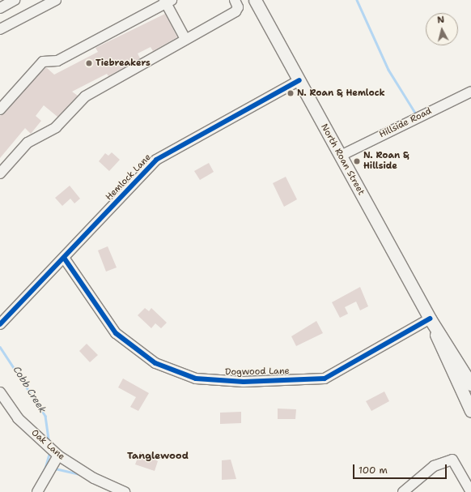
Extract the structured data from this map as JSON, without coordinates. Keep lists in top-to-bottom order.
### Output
{
  "streets": {
    "main road": ["North Roan Street"],
    "street": [
      "Hillside Road",
      "Hemlock Lane",
      "Dogwood Lane",
      "Oak Lane"
    ]
  },
  "crossings": [
    ["Hillside Road", "North Roan Street"],
    ["North Roan Street", "Hemlock Lane"],
    ["North Roan Street", "Dogwood Lane"],
    ["Hemlock Lane", "Dogwood Lane"]
  ],
  "districts": ["Tanglewood"],
  "water": ["Cobb Creek"],
  "places": ["Tiebreakers", "N. Roan & Hemlock", "N. Roan & Hillside"],
  "scale_bar": "100 m",
  "north": "top"
}
